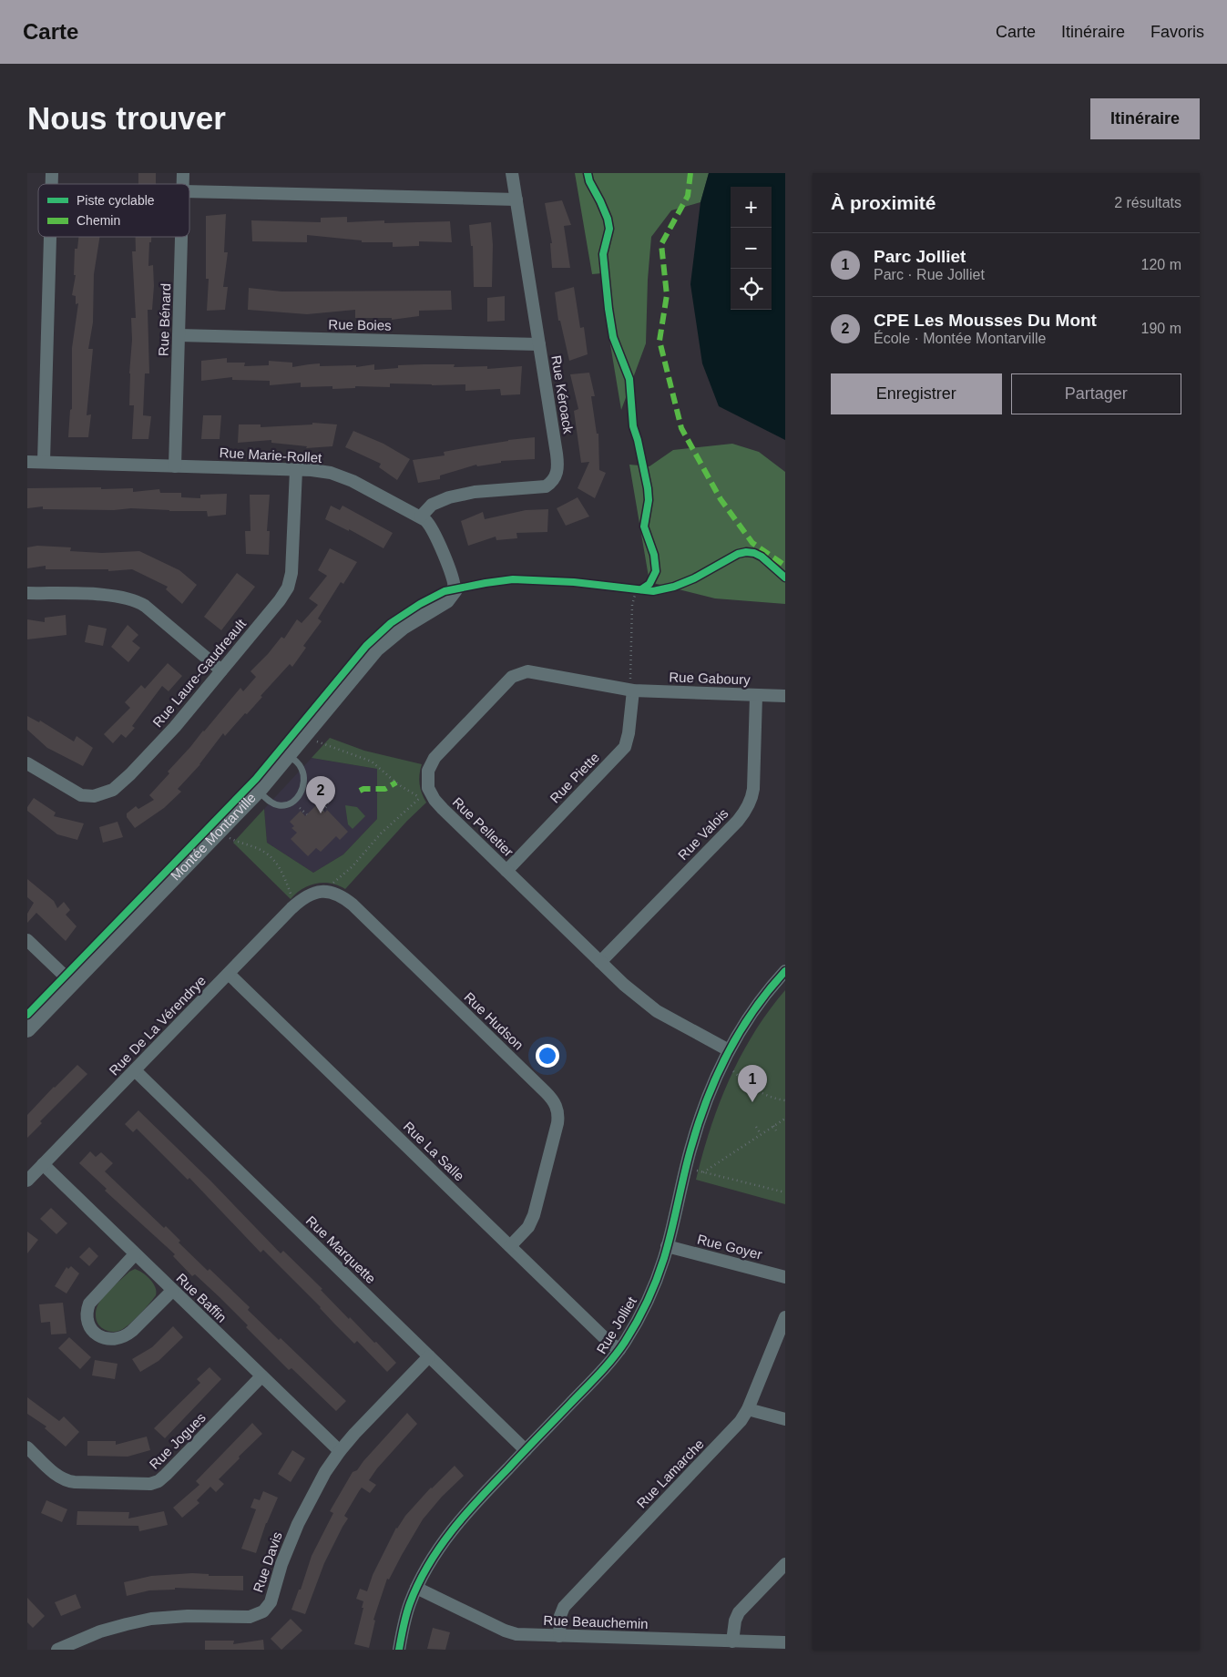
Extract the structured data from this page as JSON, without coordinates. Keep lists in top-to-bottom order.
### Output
{
  "streets": {
    "street": [
      "Rue Bénard",
      "Rue Boies",
      "Rue Kéroack",
      "Rue Marie-Rollet",
      "Rue Laure-Gaudreault",
      "Rue Gaboury",
      "Rue Piette",
      "Rue Pelletier",
      "Rue Valois",
      "Montée Montarville",
      "Rue Hudson",
      "Rue De La Vérendrye",
      "Rue La Salle",
      "Rue Goyer",
      "Rue Marquette",
      "Rue Baffin",
      "Rue Jolliet",
      "Rue Jogues",
      "Rue Lamarche",
      "Rue Davis",
      "Rue Beauchemin"
    ]
  },
  "crossings": [
    ["Rue Bénard", "Rue Boies"],
    ["Rue Bénard", "Rue Marie-Rollet"],
    ["Rue Boies", "Rue Kéroack"],
    ["Rue Kéroack", "Rue Marie-Rollet"],
    ["Rue Marie-Rollet", "Rue Laure-Gaudreault"],
    ["Rue Marie-Rollet", "Montée Montarville"],
    ["Rue Gaboury", "Rue Piette"],
    ["Rue Gaboury", "Rue Valois"],
    ["Rue Piette", "Rue Pelletier"],
    ["Rue Pelletier", "Rue Valois"],
    ["Rue Pelletier", "Rue Jolliet"],
    ["Rue Hudson", "Rue De La Vérendrye"],
    ["Rue Hudson", "Rue La Salle"],
    ["Rue De La Vérendrye", "Rue La Salle"],
    ["Rue De La Vérendrye", "Rue Marquette"],
    ["Rue De La Vérendrye", "Rue Baffin"],
    ["Rue La Salle", "Rue Jolliet"],
    ["Rue Goyer", "Rue Jolliet"],
    ["Rue Marquette", "Rue Jolliet"],
    ["Rue Marquette", "Rue Davis"],
    ["Rue Baffin", "Rue Jogues"],
    ["Rue Baffin", "Rue Davis"],
    ["Rue Jolliet", "Rue Beauchemin"],
    ["Rue Lamarche", "Rue Beauchemin"]
  ],
  "legend": ["Piste cyclable", "Chemin"],
  "page": {
    "header": "Carte",
    "nav": ["Carte", "Itinéraire", "Favoris"],
    "buttons": [
      "Itinéraire",
      ["Enregistrer", "Partager"]
    ],
    "title": "Nous trouver",
    "heading": ["À proximité", "2 résultats"],
    "map_buttons": ["+", "−"],
    "list": [
      {
        "mark": "1",
        "name": "Parc Jolliet",
        "note": "Parc · Rue Jolliet",
        "value": "120 m"
      },
      {
        "mark": "2",
        "name": "CPE Les Mousses Du Mont",
        "note": "École · Montée Montarville",
        "value": "190 m"
      }
    ],
    "pins": ["2", "1"]
  }
}
